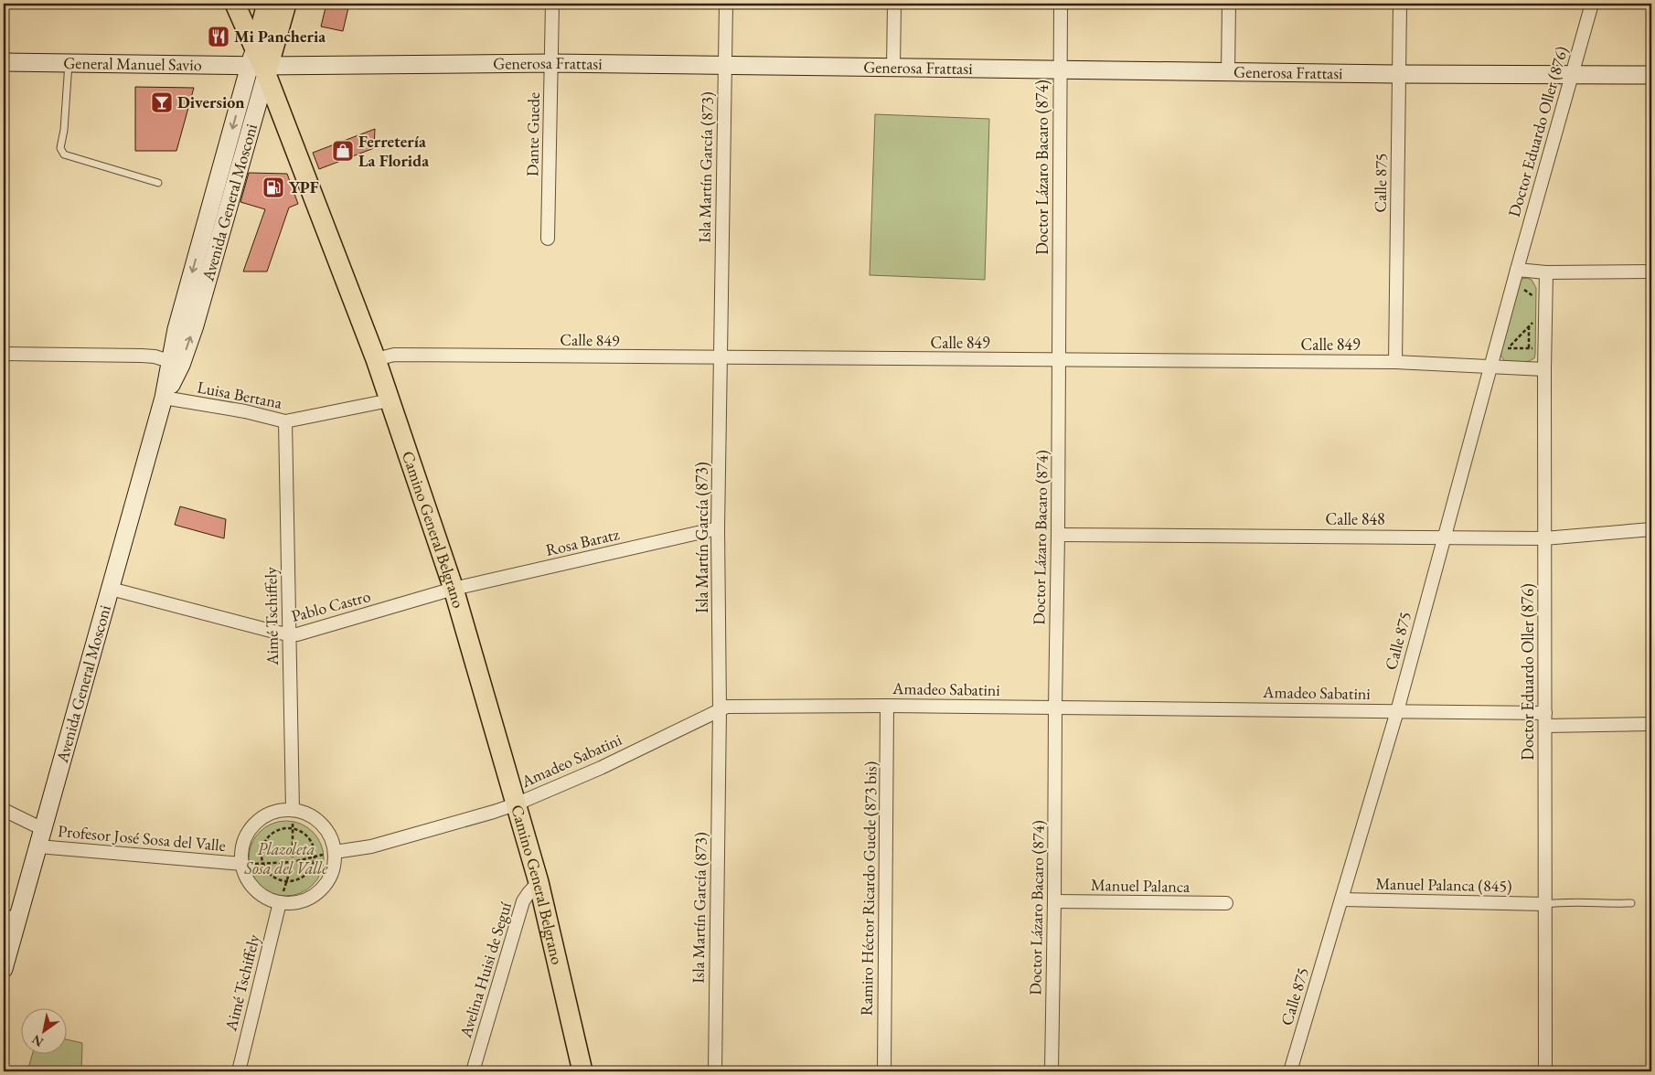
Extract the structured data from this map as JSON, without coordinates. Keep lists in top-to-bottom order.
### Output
{
  "streets": {
    "main road": [
      "General Manuel Savio",
      "Generosa Frattasi",
      "Avenida General Mosconi",
      "Camino General Belgrano"
    ],
    "street": [
      "Doctor Eduardo Oller (876)",
      "Dante Guede",
      "Isla Martín García (873)",
      "Doctor Lázaro Bacaro (874)",
      "Calle 875",
      "Calle 849",
      "Luisa Bertana",
      "Calle 848",
      "Rosa Baratz",
      "Pablo Castro",
      "Aimé Tschiffely",
      "Amadeo Sabatini",
      "Profesor José Sosa del Valle",
      "Manuel Palanca (845)",
      "Manuel Palanca",
      "Ramiro Héctor Ricardo Guede (873 bis)",
      "Avelina Huisi de Seguí"
    ]
  },
  "crossings": [
    ["General Manuel Savio", "Generosa Frattasi"],
    ["General Manuel Savio", "Avenida General Mosconi"],
    ["General Manuel Savio", "Camino General Belgrano"],
    ["Generosa Frattasi", "Doctor Eduardo Oller (876)"],
    ["Generosa Frattasi", "Dante Guede"],
    ["Generosa Frattasi", "Isla Martín García (873)"],
    ["Generosa Frattasi", "Doctor Lázaro Bacaro (874)"],
    ["Generosa Frattasi", "Calle 875"],
    ["Generosa Frattasi", "Avenida General Mosconi"],
    ["Generosa Frattasi", "Camino General Belgrano"],
    ["Doctor Eduardo Oller (876)", "Calle 875"],
    ["Doctor Eduardo Oller (876)", "Calle 849"],
    ["Doctor Eduardo Oller (876)", "Calle 848"],
    ["Doctor Eduardo Oller (876)", "Amadeo Sabatini"],
    ["Doctor Eduardo Oller (876)", "Manuel Palanca (845)"],
    ["Isla Martín García (873)", "Calle 849"],
    ["Isla Martín García (873)", "Rosa Baratz"],
    ["Isla Martín García (873)", "Amadeo Sabatini"],
    ["Doctor Lázaro Bacaro (874)", "Calle 849"],
    ["Doctor Lázaro Bacaro (874)", "Calle 848"],
    ["Doctor Lázaro Bacaro (874)", "Amadeo Sabatini"],
    ["Doctor Lázaro Bacaro (874)", "Manuel Palanca"],
    ["Calle 875", "Calle 849"],
    ["Calle 875", "Calle 848"],
    ["Calle 875", "Amadeo Sabatini"],
    ["Calle 875", "Manuel Palanca (845)"],
    ["Avenida General Mosconi", "Luisa Bertana"],
    ["Avenida General Mosconi", "Camino General Belgrano"],
    ["Avenida General Mosconi", "Pablo Castro"],
    ["Avenida General Mosconi", "Profesor José Sosa del Valle"],
    ["Calle 849", "Camino General Belgrano"],
    ["Luisa Bertana", "Camino General Belgrano"],
    ["Luisa Bertana", "Aimé Tschiffely"],
    ["Camino General Belgrano", "Rosa Baratz"],
    ["Camino General Belgrano", "Pablo Castro"],
    ["Camino General Belgrano", "Amadeo Sabatini"],
    ["Camino General Belgrano", "Avelina Huisi de Seguí"],
    ["Rosa Baratz", "Pablo Castro"],
    ["Pablo Castro", "Aimé Tschiffely"],
    ["Aimé Tschiffely", "Profesor José Sosa del Valle"],
    ["Amadeo Sabatini", "Ramiro Héctor Ricardo Guede (873 bis)"]
  ],
  "parks": ["Plazoleta Sosa del Valle"],
  "places": {
    "restaurant": ["Mi Pancheria"],
    "bar": ["Diversion"],
    "shop": ["Ferretería La Florida"],
    "fuel station": ["YPF"]
  },
  "north": "bottom left"
}
